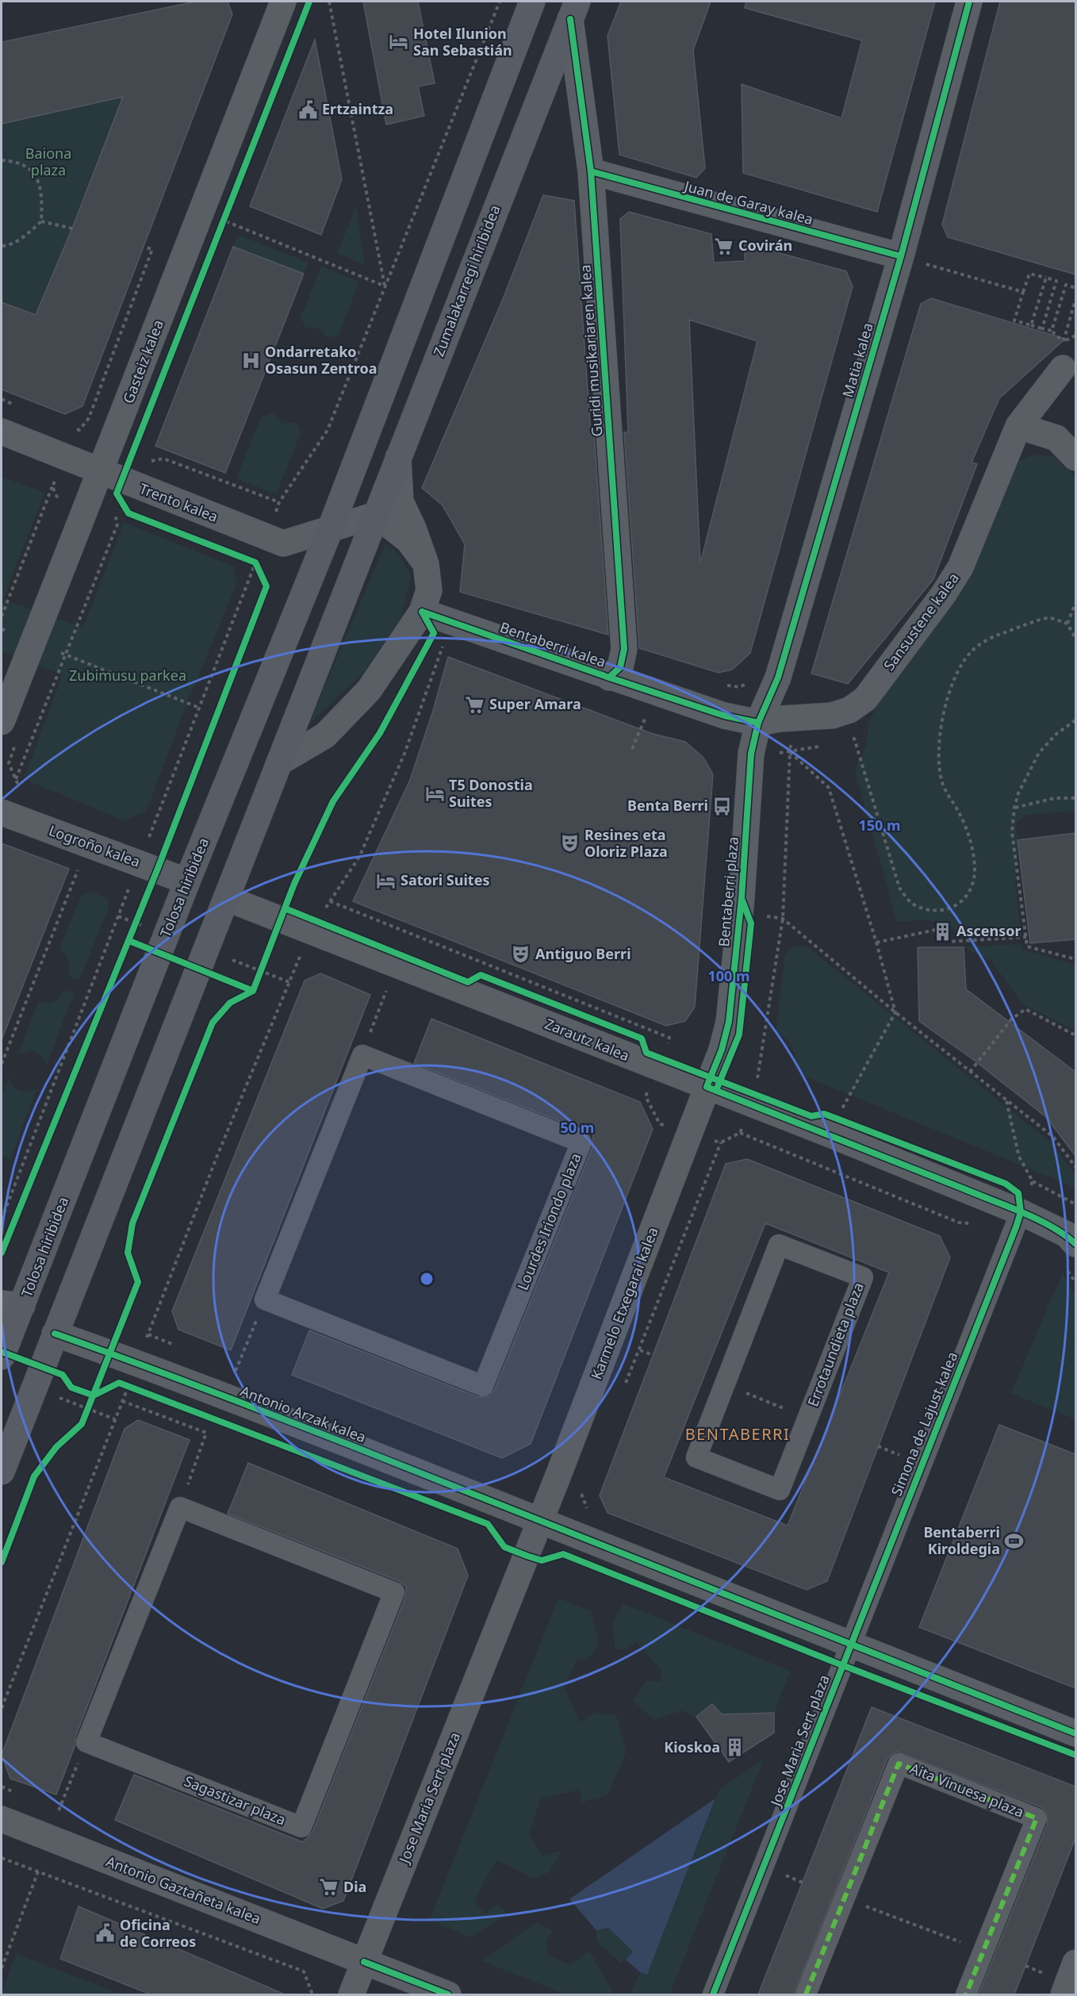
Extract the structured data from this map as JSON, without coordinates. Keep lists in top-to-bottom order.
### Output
{
  "streets": {
    "main road": ["Zumalakarregi hiribidea", "Tolosa hiribidea"],
    "street": [
      "Juan de Garay kalea",
      "Guridi musikariaren kalea",
      "Matia kalea",
      "Gasteiz kalea",
      "Trento kalea",
      "Sansustene kalea",
      "Bentaberri kalea",
      "Logroño kalea",
      "Bentaberri plaza",
      "Zarautz kalea",
      "Lourdes Iriondo plaza",
      "Karmelo Etxegarai kalea",
      "Errotaundieta plaza",
      "Antonio Arzak kalea",
      "Simona de Lajust kalea",
      "Jose Maria Sert plaza",
      "Aita Vinuesa plaza",
      "Sagastizar plaza",
      "Antonio Gaztañeta kalea"
    ]
  },
  "crossings": [
    ["Juan de Garay kalea", "Guridi musikariaren kalea"],
    ["Juan de Garay kalea", "Matia kalea"],
    ["Zumalakarregi hiribidea", "Guridi musikariaren kalea"],
    ["Zumalakarregi hiribidea", "Trento kalea"],
    ["Guridi musikariaren kalea", "Bentaberri kalea"],
    ["Matia kalea", "Sansustene kalea"],
    ["Matia kalea", "Bentaberri kalea"],
    ["Matia kalea", "Bentaberri plaza"],
    ["Gasteiz kalea", "Trento kalea"],
    ["Trento kalea", "Tolosa hiribidea"],
    ["Sansustene kalea", "Bentaberri kalea"],
    ["Sansustene kalea", "Bentaberri plaza"],
    ["Bentaberri kalea", "Bentaberri plaza"],
    ["Logroño kalea", "Tolosa hiribidea"],
    ["Bentaberri plaza", "Zarautz kalea"],
    ["Bentaberri plaza", "Karmelo Etxegarai kalea"],
    ["Zarautz kalea", "Karmelo Etxegarai kalea"],
    ["Zarautz kalea", "Simona de Lajust kalea"],
    ["Karmelo Etxegarai kalea", "Antonio Arzak kalea"],
    ["Karmelo Etxegarai kalea", "Jose Maria Sert plaza"],
    ["Antonio Arzak kalea", "Jose Maria Sert plaza"],
    ["Simona de Lajust kalea", "Jose Maria Sert plaza"],
    ["Jose Maria Sert plaza", "Antonio Gaztañeta kalea"]
  ],
  "districts": ["BENTABERRI"],
  "parks": ["Baiona plaza", "Zubimusu parkea"],
  "places": {
    "hotel": ["Hotel Ilunion San Sebastián", "T5 Donostia Suites", "Satori Suites"],
    "public building": ["Ertzaintza", "Oficina de Correos"],
    "supermarket": ["Covirán", "Super Amara", "Dia"],
    "hospital": ["Ondarretako Osasun Zentroa"],
    "bus stop": ["Benta Berri"],
    "theatre": ["Resines eta Oloriz Plaza", "Antiguo Berri"],
    "building": ["Ascensor", "Kioskoa"],
    "sports": ["Bentaberri Kiroldegia"]
  },
  "rings": ["150 m", "100 m", "50 m"]
}
